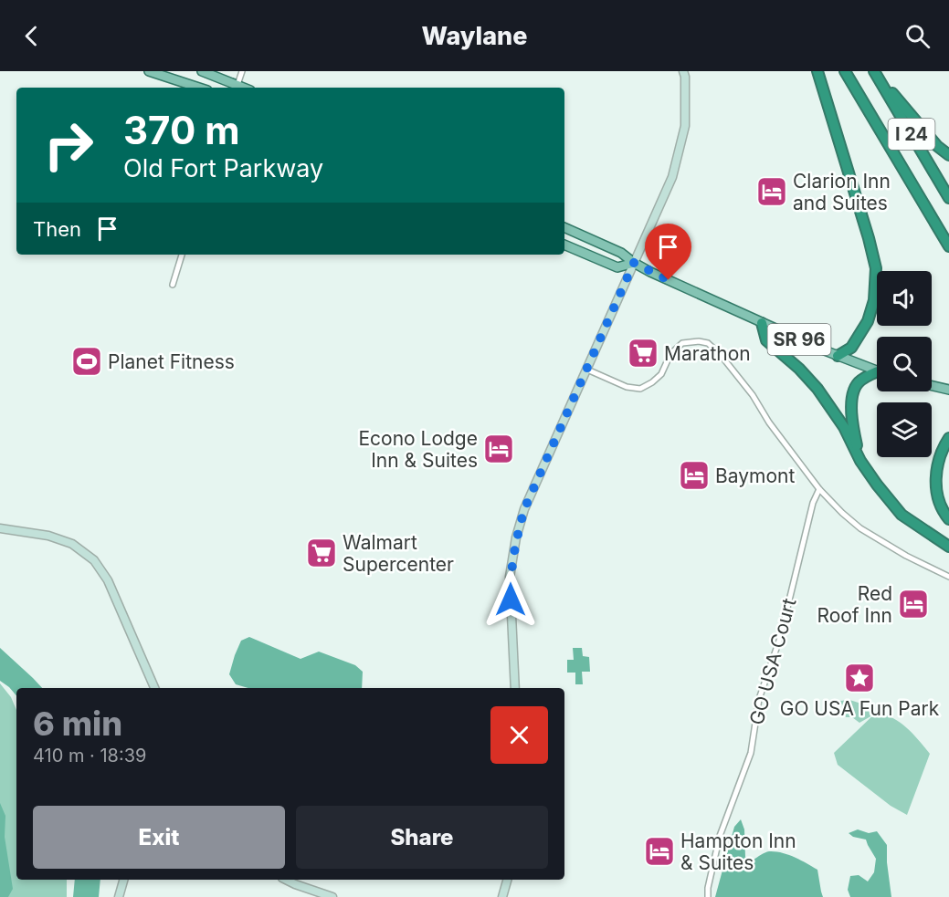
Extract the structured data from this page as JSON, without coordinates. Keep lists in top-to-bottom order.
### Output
{
  "streets": {
    "highway": ["I 24"],
    "main road": ["SR 96"],
    "street": ["GO USA Court"]
  },
  "places": {
    "hotel": [
      "Clarion Inn and Suites",
      "Econo Lodge Inn & Suites",
      "Baymont",
      "Red Roof Inn",
      "Hampton Inn & Suites"
    ],
    "supermarket": ["Marathon", "Walmart Supercenter"],
    "sports": ["Planet Fitness"],
    "place": ["GO USA Fun Park"]
  },
  "page": {
    "header": "Waylane",
    "turn": ["370 m", "Old Fort Parkway"],
    "then": "Then",
    "heading": ["6 min", "410 m · 18:39"],
    "buttons": ["Exit", "Share"]
  }
}
